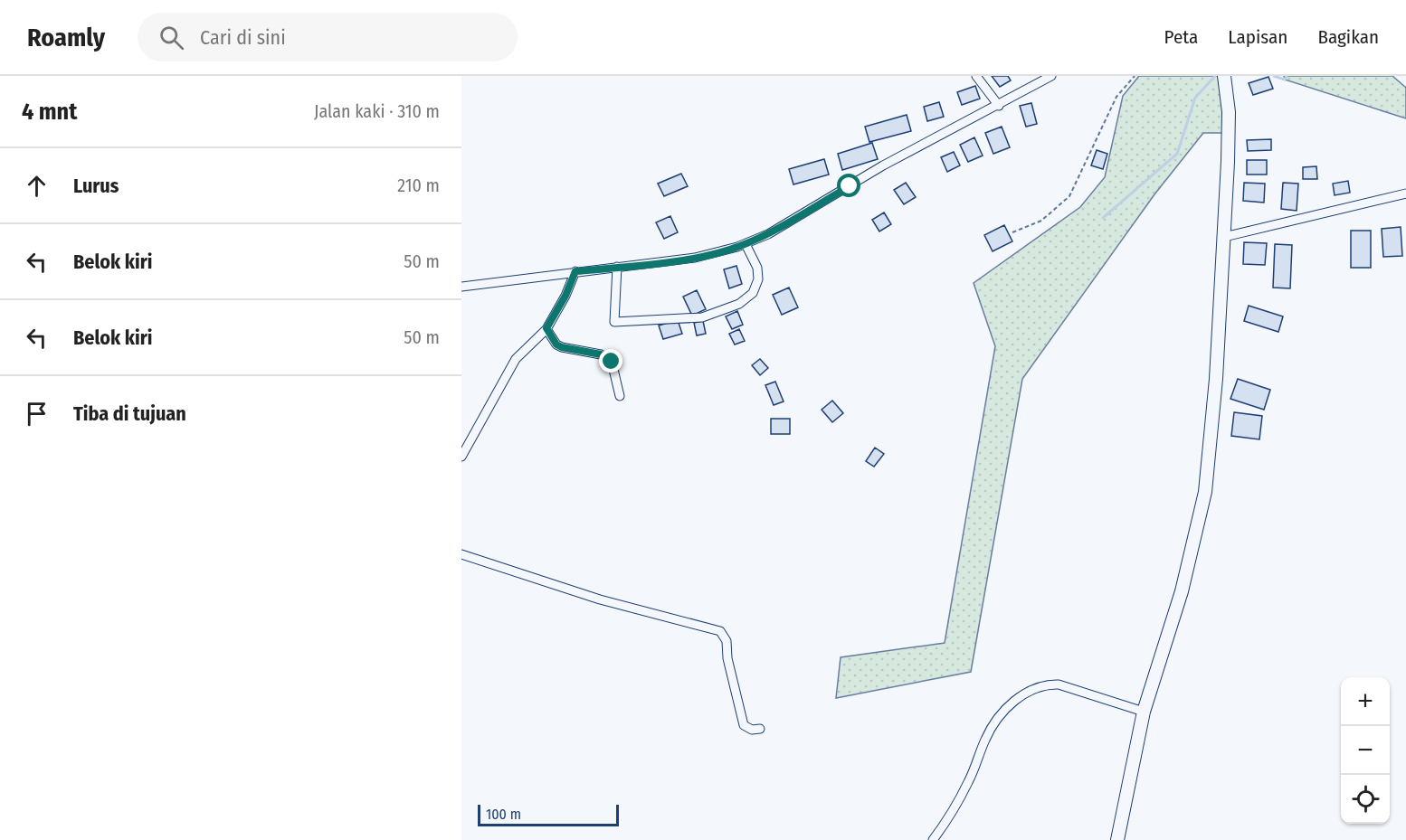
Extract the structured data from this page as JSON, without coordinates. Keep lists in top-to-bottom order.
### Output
{
  "scale_bar": "100 m",
  "page": {
    "header": "Roamly",
    "search": "Cari di sini",
    "nav": ["Peta", "Lapisan", "Bagikan"],
    "heading": ["4 mnt", "Jalan kaki · 310 m"],
    "list": [
      ["Lurus", "210 m"],
      ["Belok kiri", "50 m"],
      ["Belok kiri", "50 m"],
      "Tiba di tujuan"
    ],
    "map_buttons": ["+", "−"],
    "scale": "100 m"
  }
}
